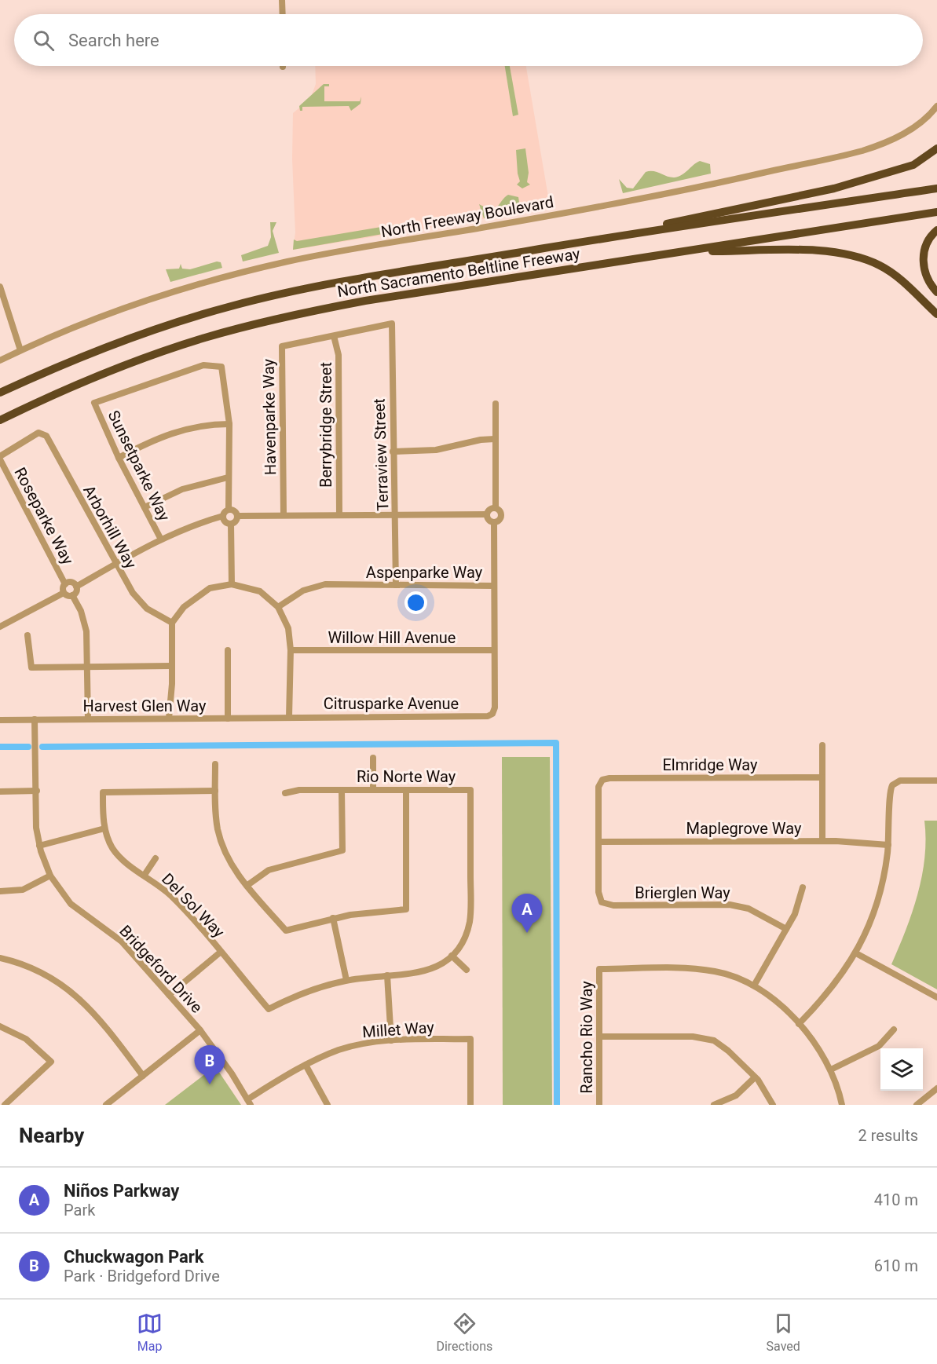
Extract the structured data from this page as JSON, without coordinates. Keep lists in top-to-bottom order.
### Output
{
  "streets": {
    "highway": ["North Sacramento Beltline Freeway"],
    "street": [
      "North Freeway Boulevard",
      "Havenparke Way",
      "Berrybridge Street",
      "Terraview Street",
      "Sunsetparke Way",
      "Roseparke Way",
      "Arborhill Way",
      "Aspenparke Way",
      "Willow Hill Avenue",
      "Citrusparke Avenue",
      "Harvest Glen Way",
      "Elmridge Way",
      "Rio Norte Way",
      "Maplegrove Way",
      "Brierglen Way",
      "Del Sol Way",
      "Bridgeford Drive",
      "Millet Way",
      "Rancho Rio Way"
    ]
  },
  "crossings": [
    ["Havenparke Way", "Berrybridge Street"],
    ["Havenparke Way", "Terraview Street"],
    ["Terraview Street", "Aspenparke Way"],
    ["Roseparke Way", "Arborhill Way"],
    ["Arborhill Way", "Aspenparke Way"],
    ["Arborhill Way", "Willow Hill Avenue"],
    ["Arborhill Way", "Citrusparke Avenue"],
    ["Arborhill Way", "Harvest Glen Way"],
    ["Aspenparke Way", "Willow Hill Avenue"],
    ["Aspenparke Way", "Citrusparke Avenue"],
    ["Aspenparke Way", "Harvest Glen Way"],
    ["Willow Hill Avenue", "Citrusparke Avenue"],
    ["Willow Hill Avenue", "Harvest Glen Way"],
    ["Citrusparke Avenue", "Harvest Glen Way"],
    ["Harvest Glen Way", "Bridgeford Drive"],
    ["Elmridge Way", "Maplegrove Way"],
    ["Elmridge Way", "Brierglen Way"],
    ["Maplegrove Way", "Brierglen Way"],
    ["Bridgeford Drive", "Millet Way"]
  ],
  "page": {
    "search": "Search here",
    "pins": ["A", "B"],
    "heading": ["Nearby", "2 results"],
    "list": [
      {
        "mark": "A",
        "name": "Niños Parkway",
        "note": "Park",
        "value": "410 m"
      },
      {
        "mark": "B",
        "name": "Chuckwagon Park",
        "note": "Park · Bridgeford Drive",
        "value": "610 m"
      }
    ],
    "nav": ["Map", "Directions", "Saved"]
  }
}
